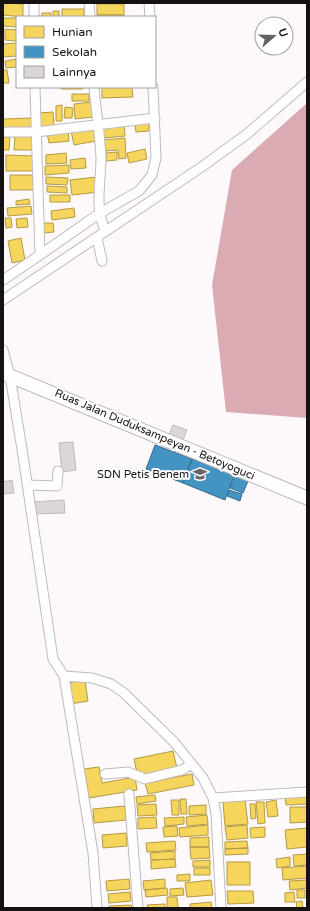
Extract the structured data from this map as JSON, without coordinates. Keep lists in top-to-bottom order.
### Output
{
  "streets": {
    "main road": ["Ruas Jalan Duduksampeyan - Betoyoguci"]
  },
  "places": {
    "school or university": ["SDN Petis Benem"]
  },
  "legend": ["Hunian", "Sekolah", "Lainnya"],
  "north": "right"
}
